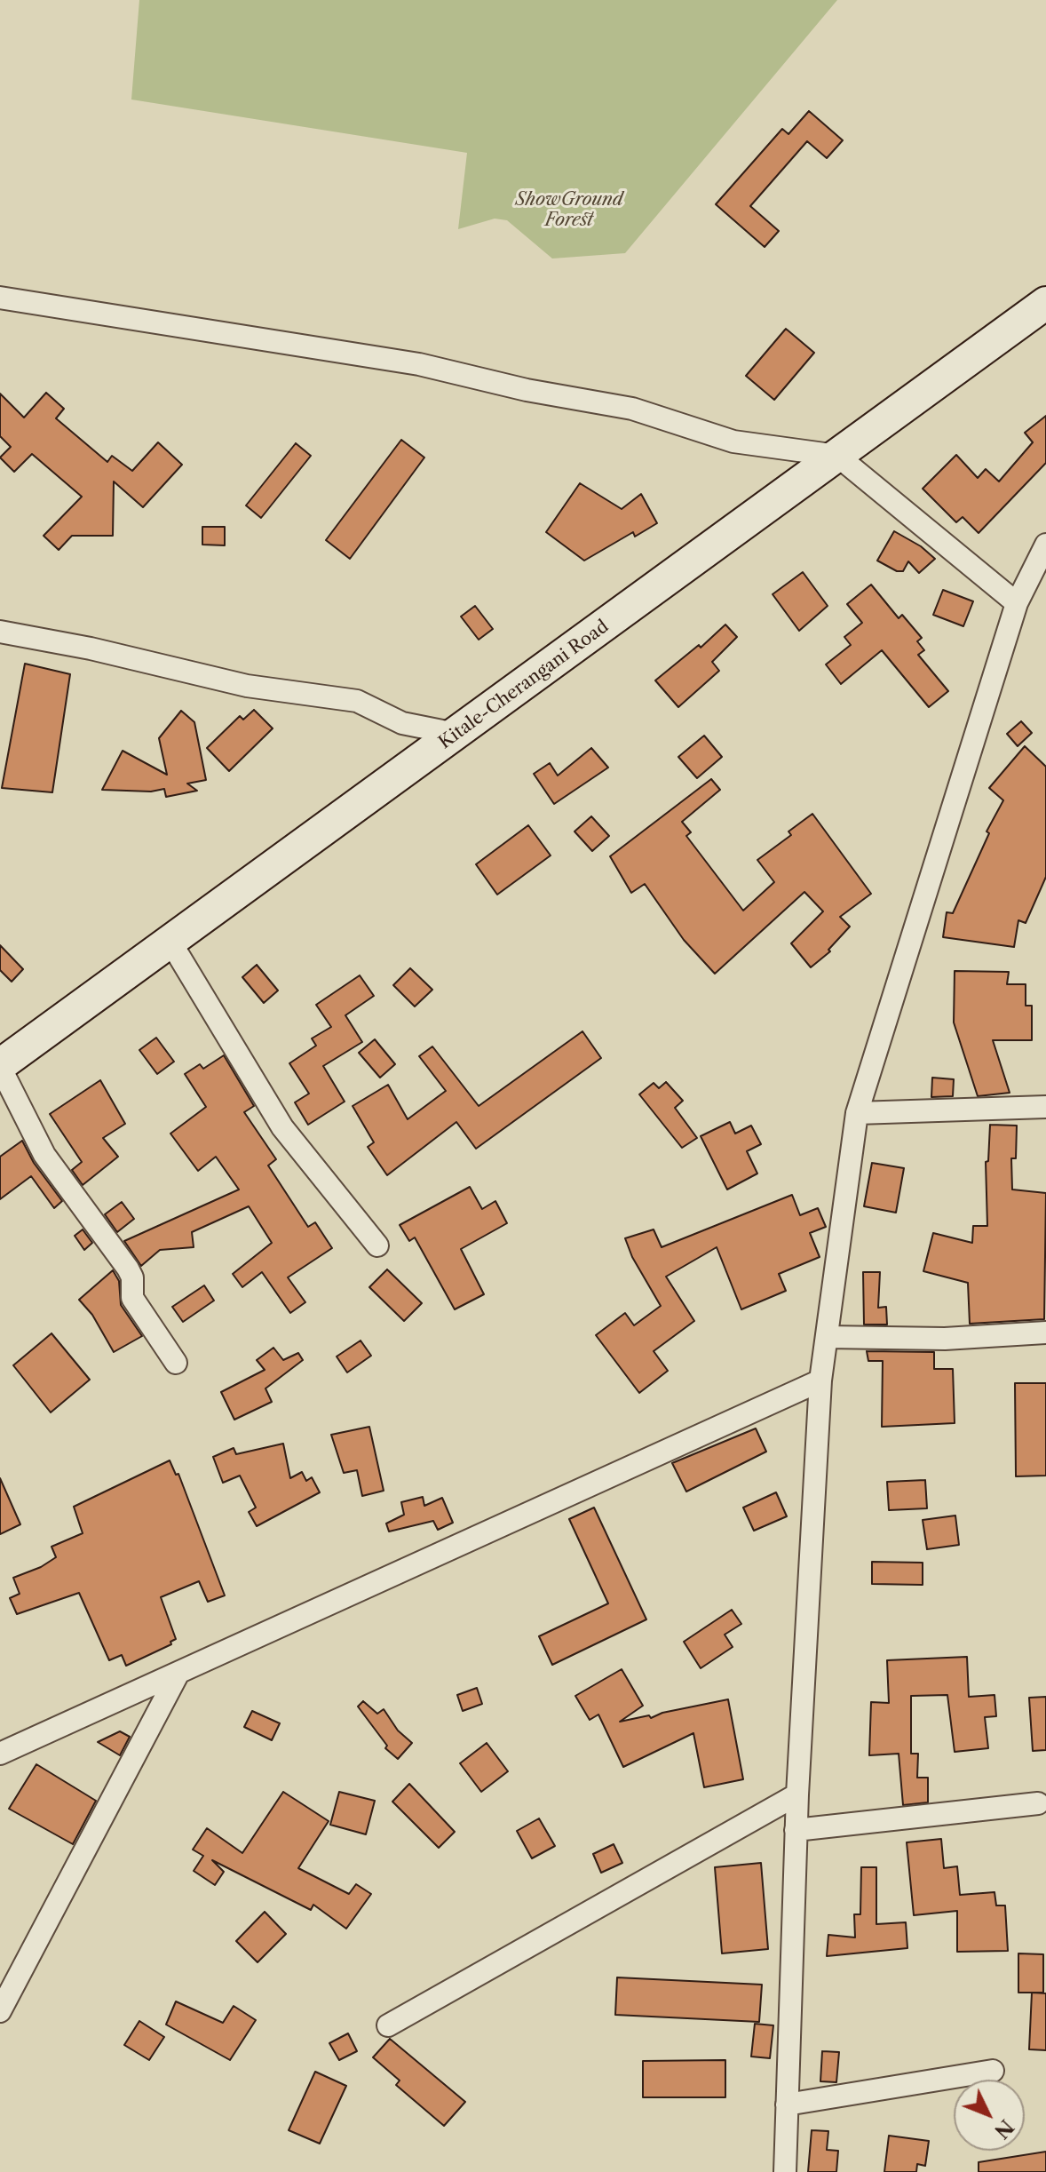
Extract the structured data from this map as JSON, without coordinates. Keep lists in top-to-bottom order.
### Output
{
  "streets": {
    "main road": ["Kitale-Cherangani Road"]
  },
  "parks": ["ShowGround Forest"],
  "north": "bottom right"
}
